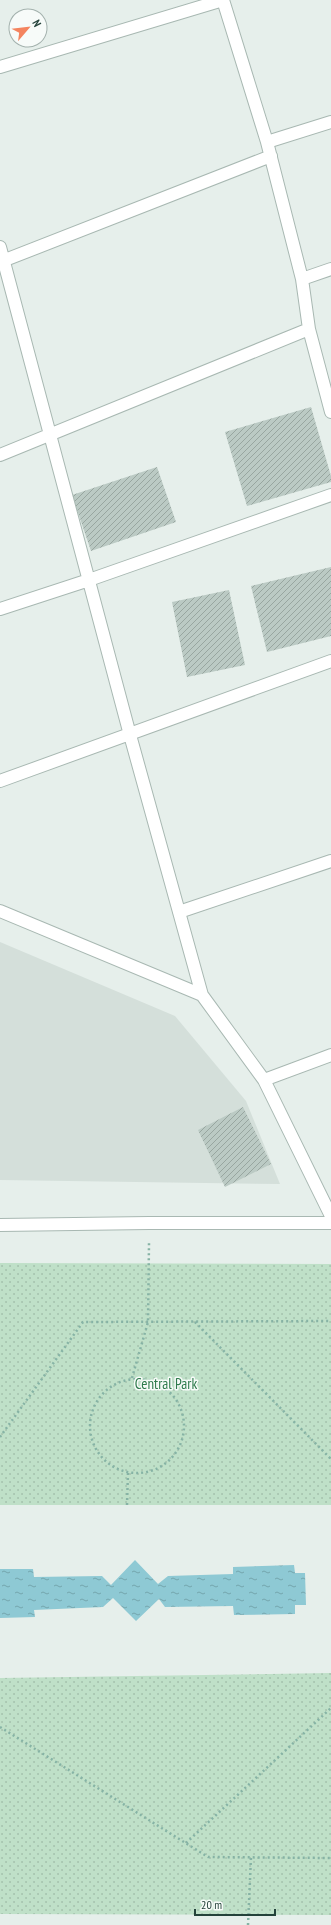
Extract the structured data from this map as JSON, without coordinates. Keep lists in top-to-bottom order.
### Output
{
  "parks": ["Central Park"],
  "scale_bar": "20 m",
  "north": "top right"
}
